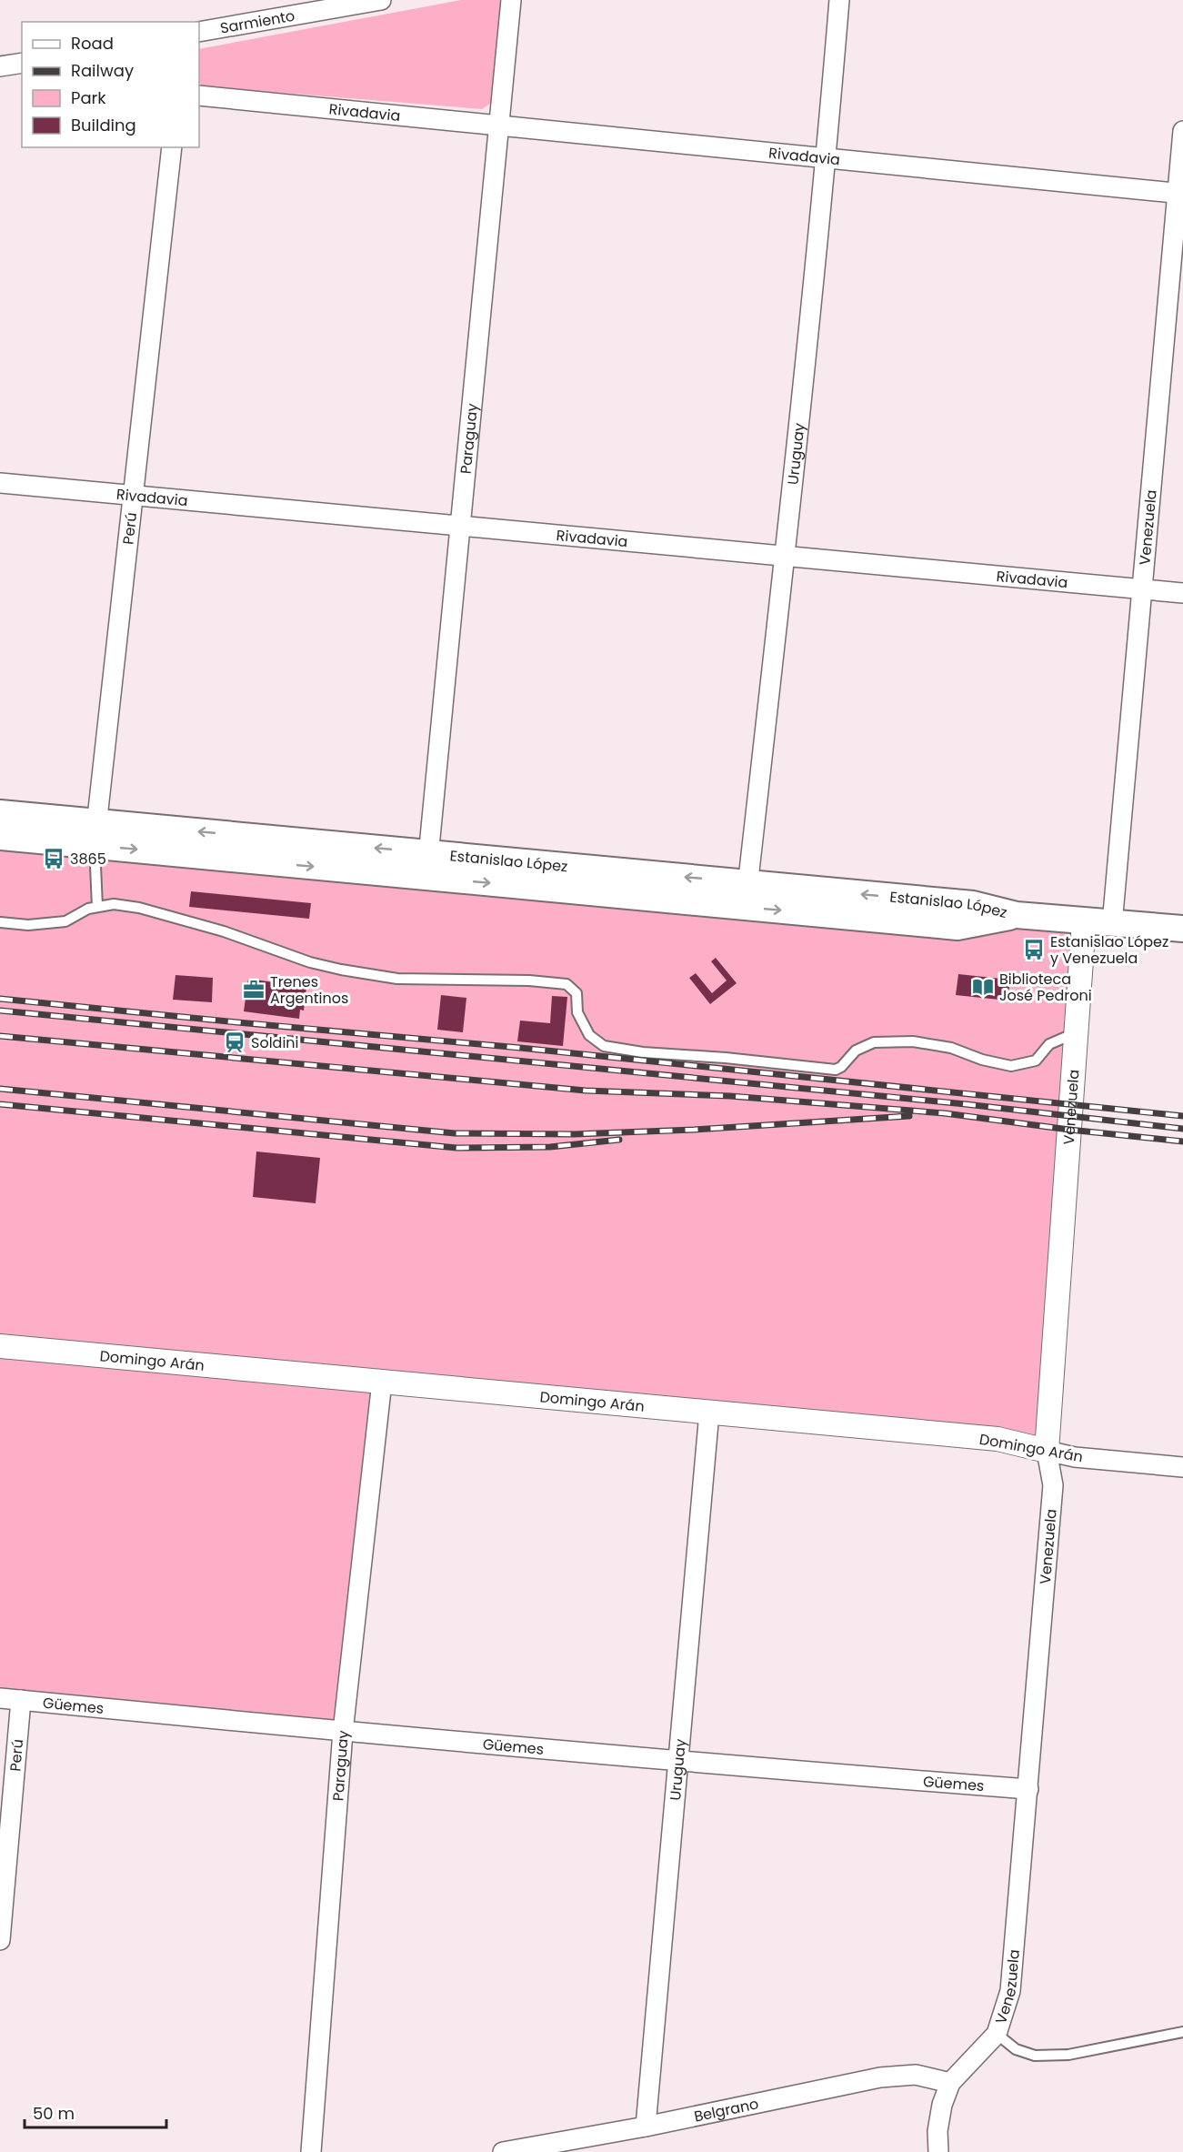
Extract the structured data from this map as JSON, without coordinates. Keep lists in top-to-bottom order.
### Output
{
  "streets": {
    "main road": ["Estanislao López"],
    "street": [
      "Sarmiento",
      "Rivadavia",
      "Paraguay",
      "Uruguay",
      "Venezuela",
      "Perú",
      "Domingo Arán",
      "Güemes",
      "Belgrano"
    ]
  },
  "crossings": [
    ["Rivadavia", "Paraguay"],
    ["Rivadavia", "Uruguay"],
    ["Rivadavia", "Venezuela"],
    ["Rivadavia", "Perú"],
    ["Paraguay", "Estanislao López"],
    ["Paraguay", "Domingo Arán"],
    ["Paraguay", "Güemes"],
    ["Uruguay", "Estanislao López"],
    ["Uruguay", "Domingo Arán"],
    ["Uruguay", "Güemes"],
    ["Uruguay", "Belgrano"],
    ["Venezuela", "Estanislao López"],
    ["Venezuela", "Domingo Arán"],
    ["Venezuela", "Güemes"],
    ["Venezuela", "Belgrano"],
    ["Perú", "Estanislao López"],
    ["Perú", "Güemes"]
  ],
  "places": {
    "bus stop": ["3865", "Estanislao López y Venezuela"],
    "library": ["Biblioteca José Pedroni"],
    "office": ["Trenes Argentinos"],
    "station": ["Soldini"]
  },
  "legend": [
    "Road",
    "Railway",
    "Park",
    "Building"
  ],
  "scale_bar": "50 m"
}
